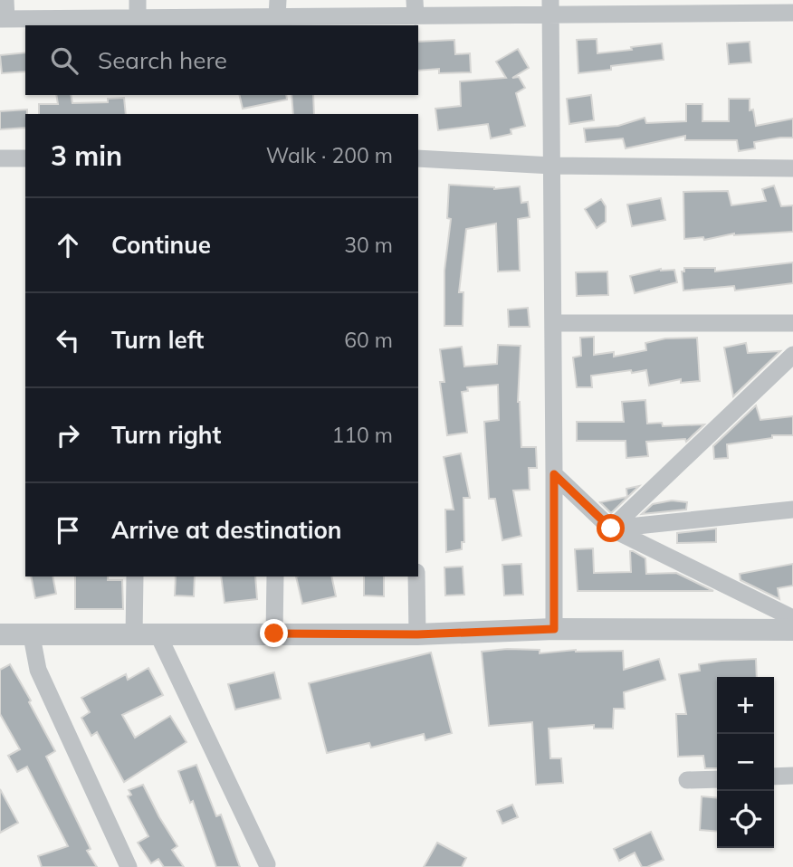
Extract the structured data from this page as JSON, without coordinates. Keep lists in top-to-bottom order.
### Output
{
  "page": {
    "search": "Search here",
    "heading": ["3 min", "Walk · 200 m"],
    "list": [
      ["Continue", "30 m"],
      ["Turn left", "60 m"],
      ["Turn right", "110 m"],
      "Arrive at destination"
    ],
    "map_buttons": ["+", "−"]
  }
}
